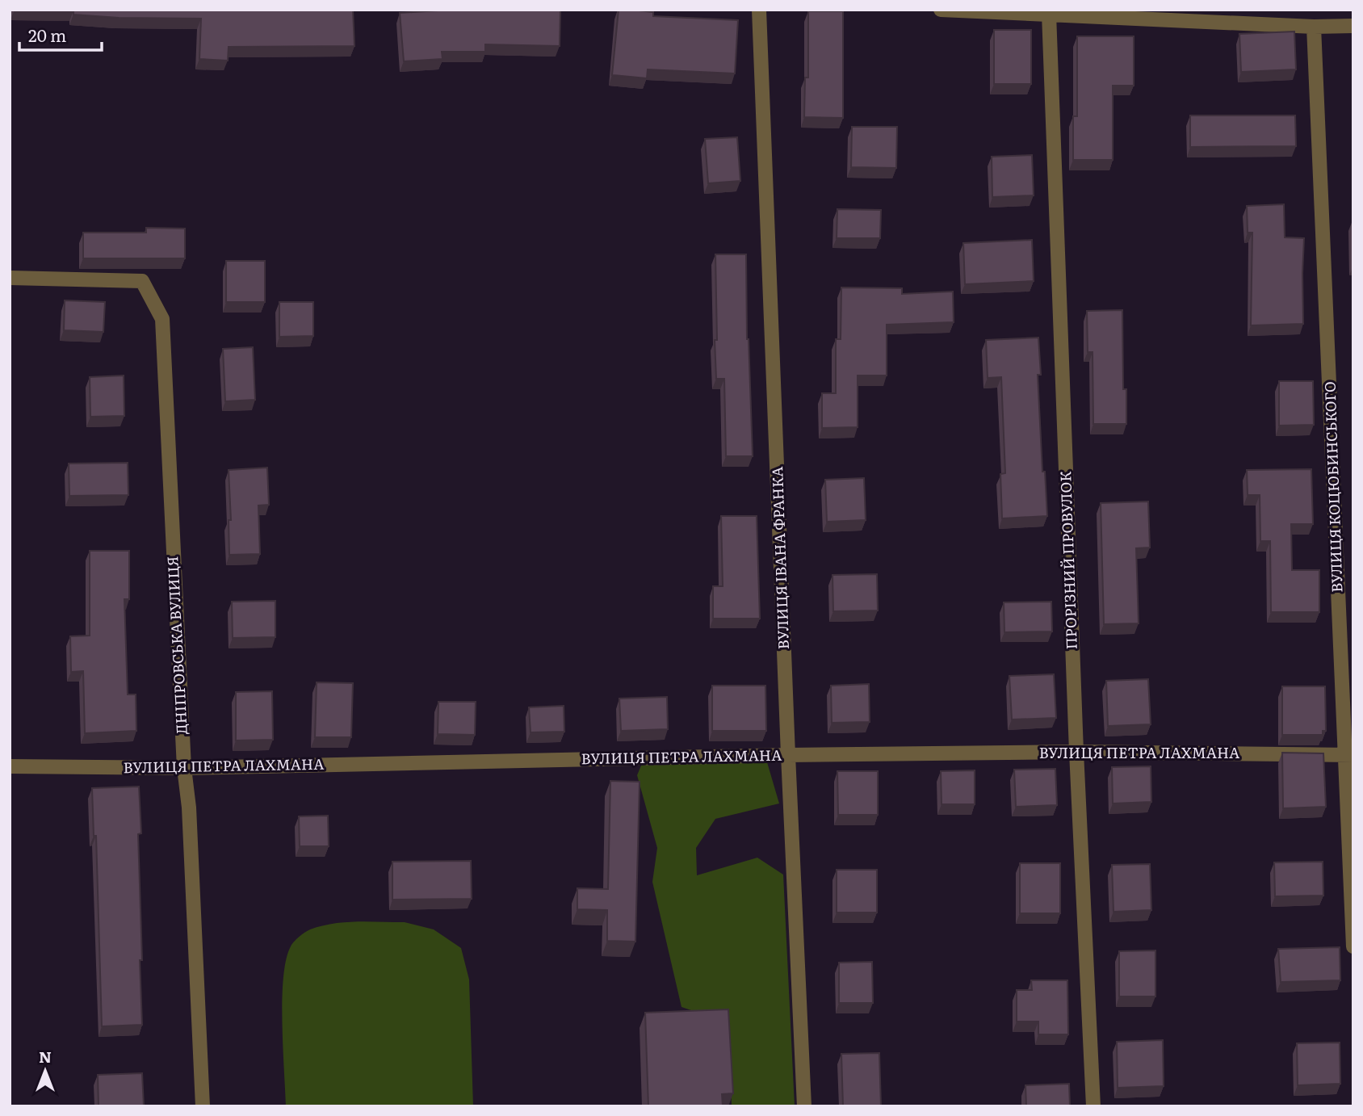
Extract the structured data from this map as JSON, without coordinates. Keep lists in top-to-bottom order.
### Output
{
  "streets": {
    "street": [
      "ВУЛИЦЯ КОЦЮБИНСЬКОГО",
      "ВУЛИЦЯ ІВАНА ФРАНКА",
      "ПРОРІЗНИЙ ПРОВУЛОК",
      "ДНІПРОВСЬКА ВУЛИЦЯ",
      "ВУЛИЦЯ ПЕТРА ЛАХМАНА"
    ]
  },
  "crossings": [
    ["ВУЛИЦЯ КОЦЮБИНСЬКОГО", "ВУЛИЦЯ ПЕТРА ЛАХМАНА"],
    ["ВУЛИЦЯ ІВАНА ФРАНКА", "ВУЛИЦЯ ПЕТРА ЛАХМАНА"],
    ["ПРОРІЗНИЙ ПРОВУЛОК", "ВУЛИЦЯ ПЕТРА ЛАХМАНА"],
    ["ДНІПРОВСЬКА ВУЛИЦЯ", "ВУЛИЦЯ ПЕТРА ЛАХМАНА"]
  ],
  "scale_bar": "20 m",
  "north": "top"
}
